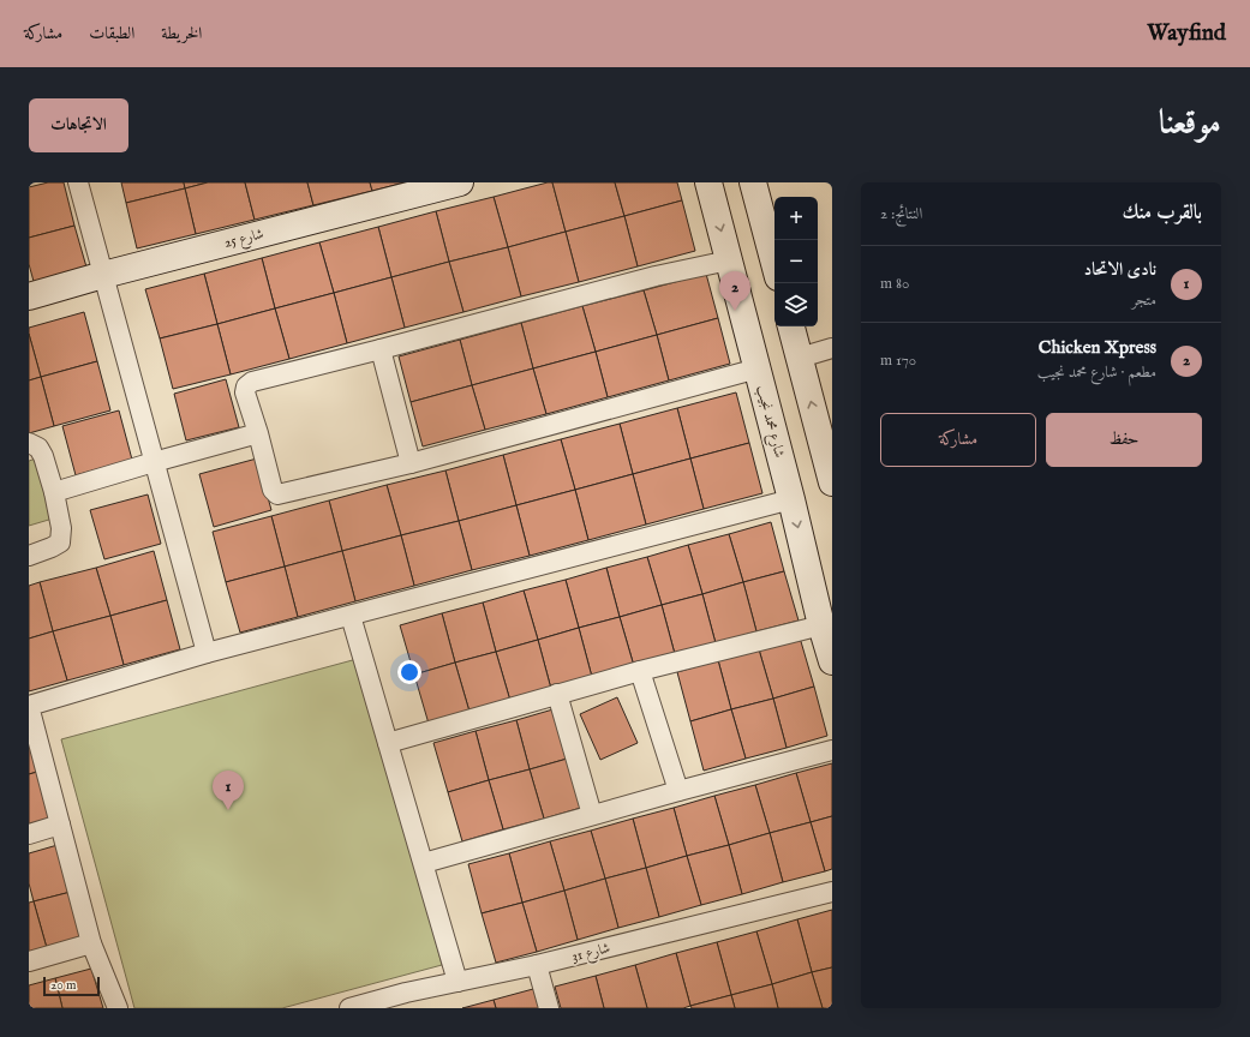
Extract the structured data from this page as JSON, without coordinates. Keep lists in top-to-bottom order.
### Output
{
  "streets": {
    "main road": ["شارع 25", "شارع محمد نجيب"],
    "street": ["شارع 31"]
  },
  "scale_bar": "20 m",
  "page": {
    "header": "Wayfind",
    "nav": ["الخريطة", "الطبقات", "مشاركة"],
    "title": "موقعنا",
    "buttons": [
      "الاتجاهات",
      ["حفظ", "مشاركة"]
    ],
    "heading": ["بالقرب منك", "النتائج: 2"],
    "map_buttons": ["+", "−"],
    "list": [
      {
        "mark": "1",
        "name": "نادى الاتحاد",
        "note": "متجر",
        "value": "80 m"
      },
      {
        "mark": "2",
        "name": "Chicken Xpress",
        "note": "مطعم · شارع محمد نجيب",
        "value": "170 m"
      }
    ],
    "pins": ["2", "1"],
    "scale": "20 m"
  }
}
